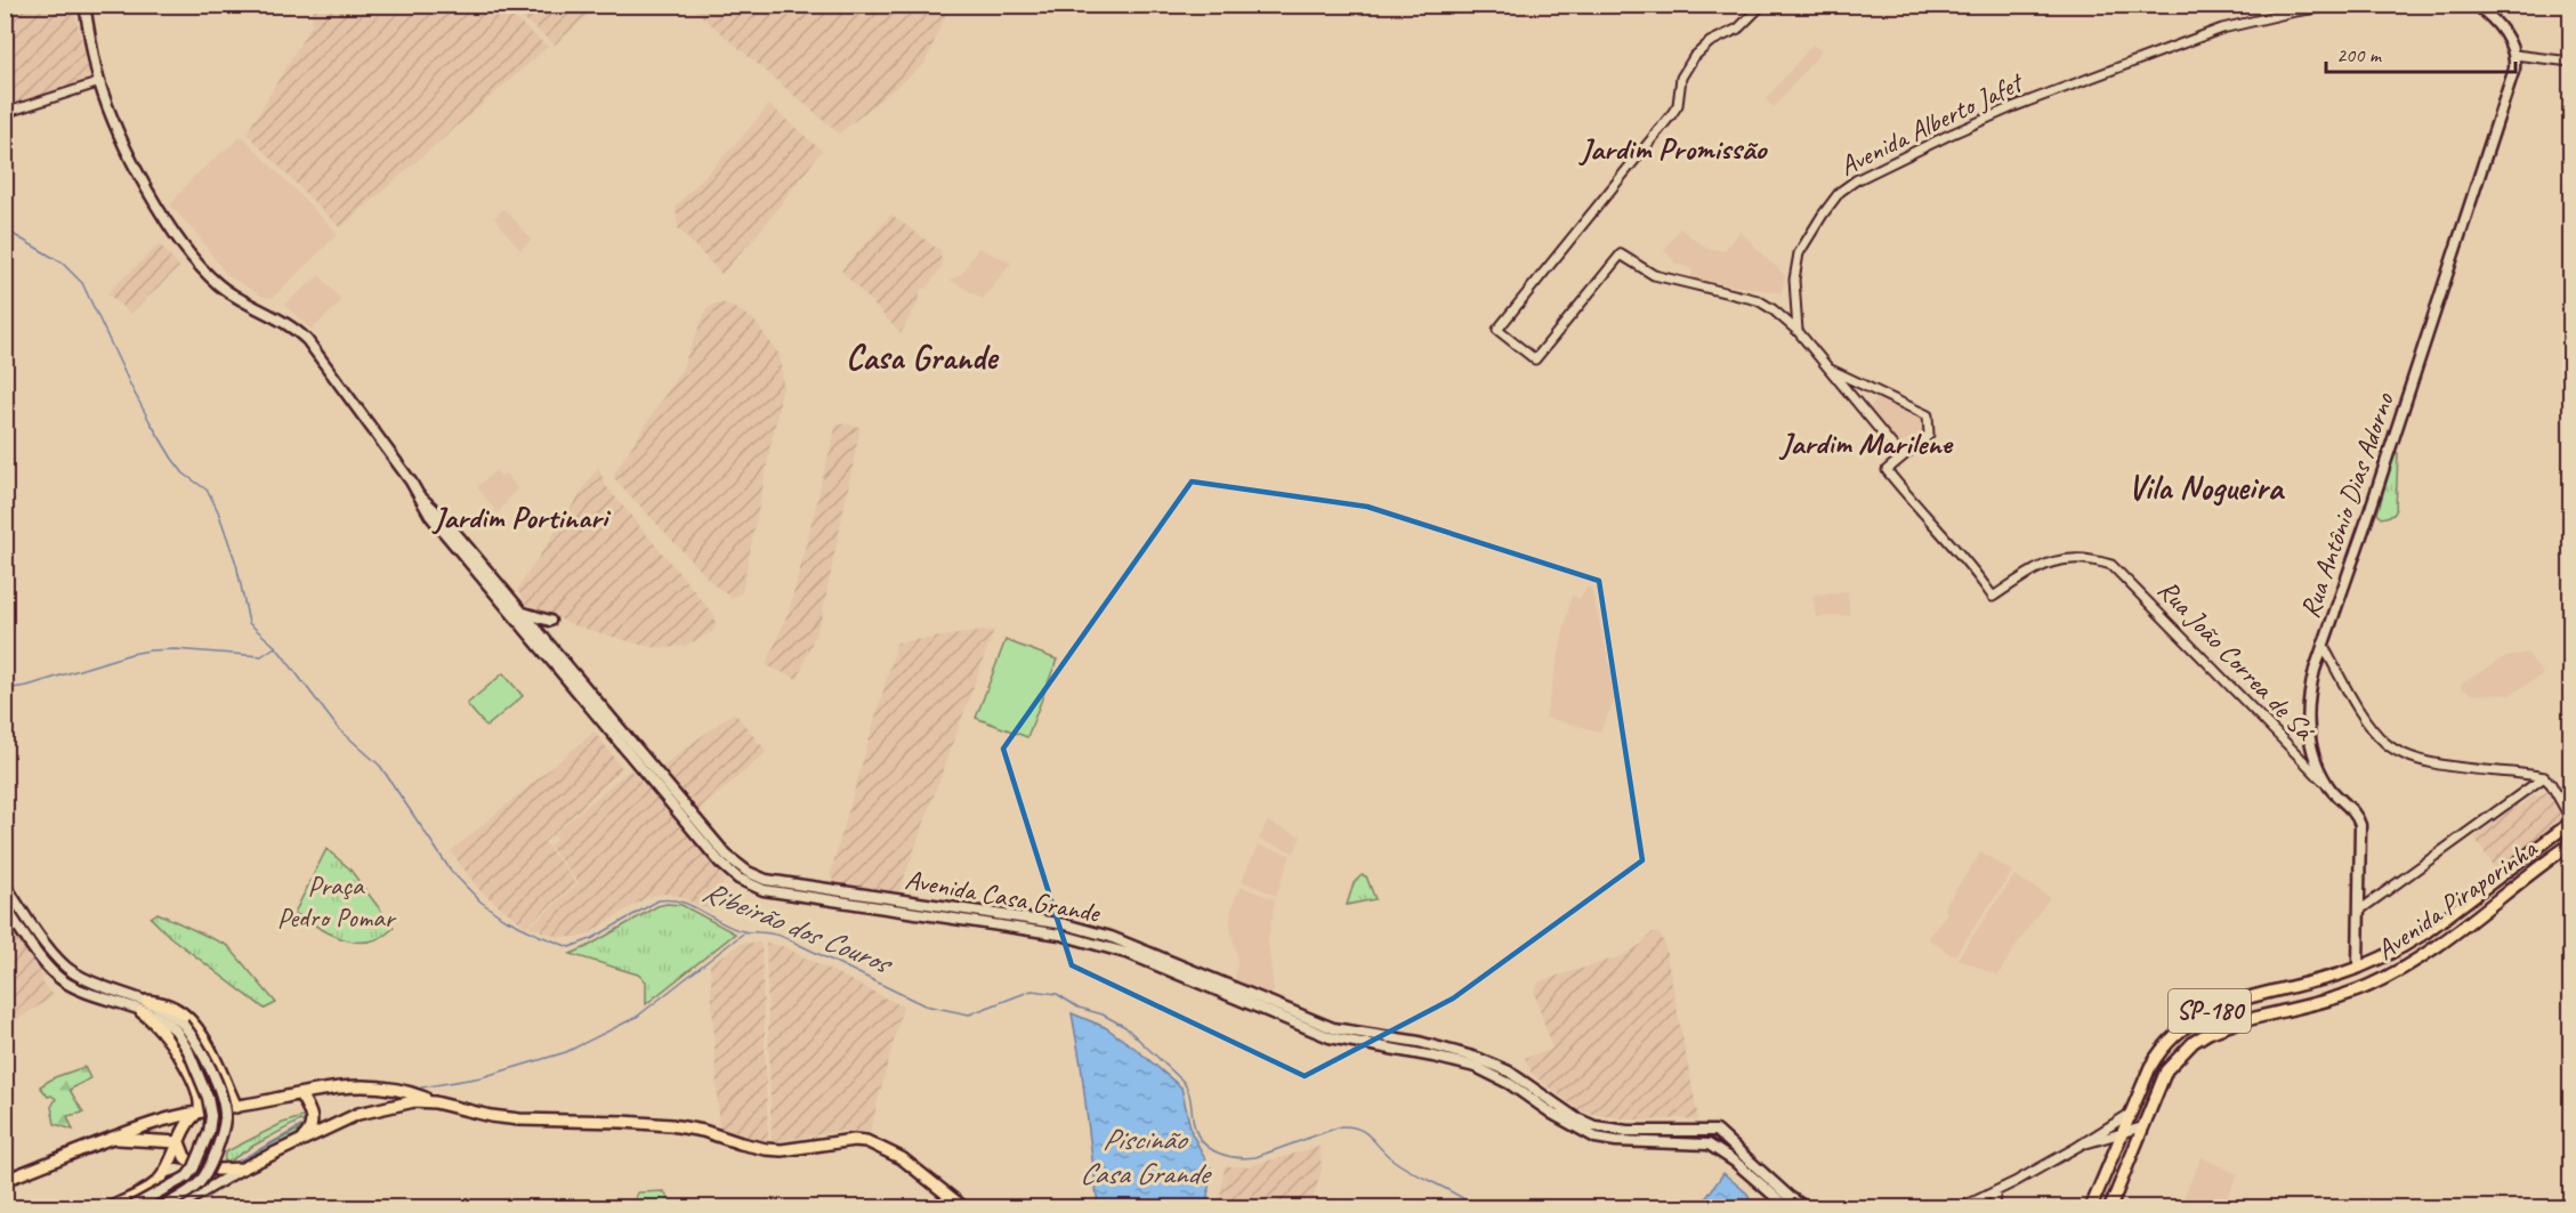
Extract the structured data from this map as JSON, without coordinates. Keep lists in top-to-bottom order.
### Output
{
  "streets": {
    "main road": [
      "Rua Antônio Dias Adorno",
      "Avenida Casa Grande",
      "Avenida Piraporinha",
      "SP-180"
    ],
    "street": ["Avenida Alberto Jafet", "Rua João Correa de Sá"]
  },
  "crossings": [
    ["Rua Antônio Dias Adorno", "Rua João Correa de Sá"],
    ["Rua Antônio Dias Adorno", "Avenida Piraporinha"]
  ],
  "districts": [
    "Jardim Promissão",
    "Casa Grande",
    "Jardim Marilene",
    "Vila Nogueira",
    "Jardim Portinari"
  ],
  "water": ["Ribeirão dos Couros", "Piscinão Casa Grande"],
  "parks": ["Praça Pedro Pomar"],
  "scale_bar": "200 m"
}
